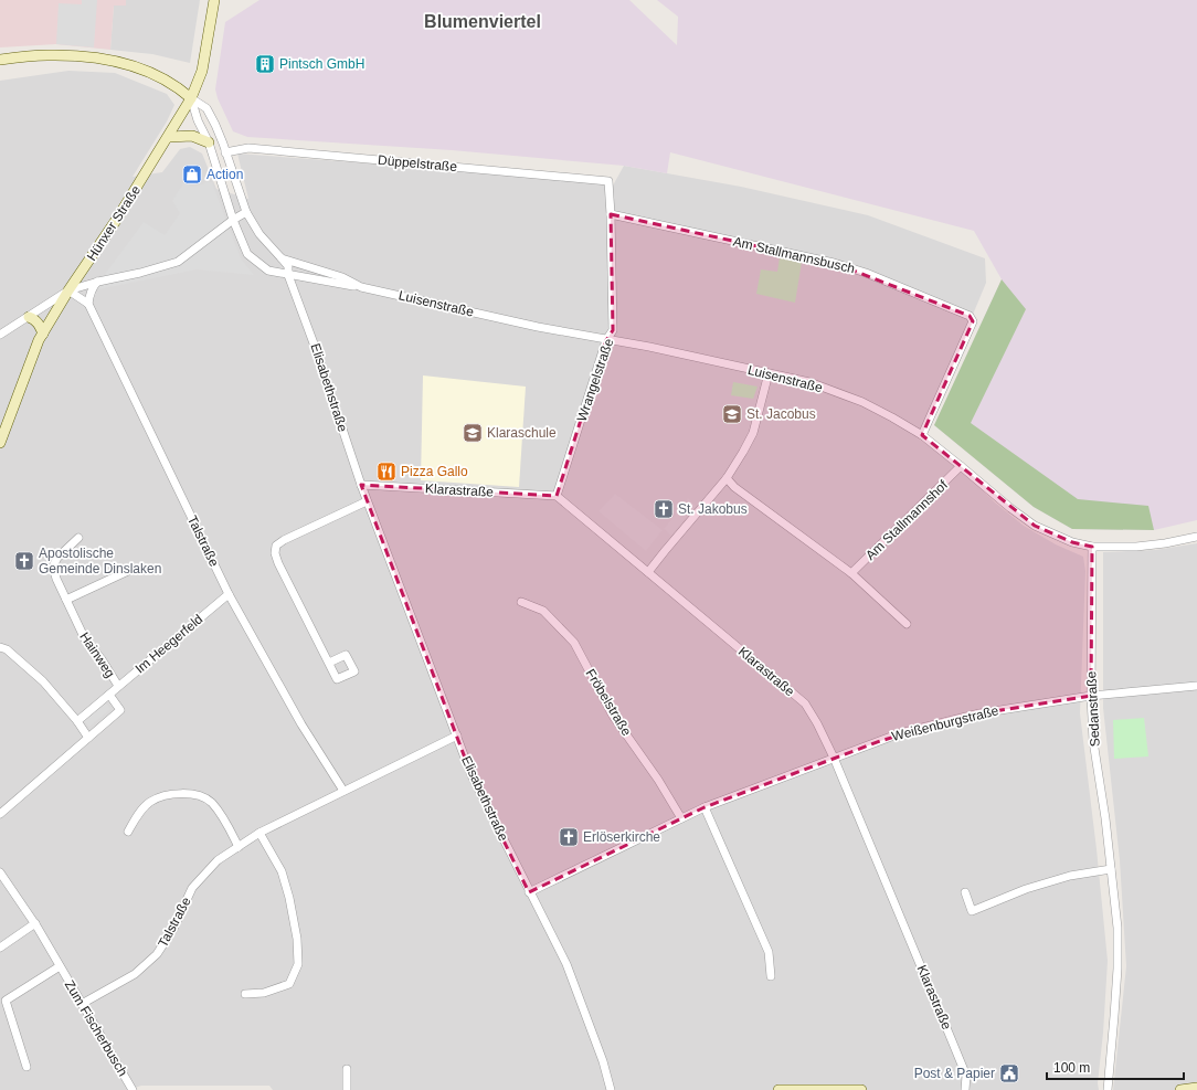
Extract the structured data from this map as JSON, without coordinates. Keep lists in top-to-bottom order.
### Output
{
  "streets": {
    "main road": ["Hünxer Straße"],
    "street": [
      "Düppelstraße",
      "Am Stallmannsbusch",
      "Luisenstraße",
      "Wrangelstraße",
      "Elisabethstraße",
      "Klarastraße",
      "Am Stallmannshof",
      "Talstraße",
      "Im Heegerfeld",
      "Hainweg",
      "Fröbelstraße",
      "Sedanstraße",
      "Weißenburgstraße",
      "Zum Fischerbusch"
    ]
  },
  "crossings": [
    ["Düppelstraße", "Wrangelstraße"],
    ["Hünxer Straße", "Luisenstraße"],
    ["Am Stallmannsbusch", "Luisenstraße"],
    ["Am Stallmannsbusch", "Wrangelstraße"],
    ["Luisenstraße", "Wrangelstraße"],
    ["Luisenstraße", "Elisabethstraße"],
    ["Luisenstraße", "Am Stallmannshof"],
    ["Luisenstraße", "Sedanstraße"],
    ["Wrangelstraße", "Klarastraße"],
    ["Elisabethstraße", "Klarastraße"],
    ["Elisabethstraße", "Talstraße"],
    ["Elisabethstraße", "Weißenburgstraße"],
    ["Klarastraße", "Weißenburgstraße"],
    ["Talstraße", "Im Heegerfeld"],
    ["Talstraße", "Zum Fischerbusch"],
    ["Im Heegerfeld", "Hainweg"],
    ["Fröbelstraße", "Weißenburgstraße"],
    ["Sedanstraße", "Weißenburgstraße"]
  ],
  "districts": ["Blumenviertel"],
  "places": {
    "building": ["Pintsch GmbH"],
    "shop": ["Action"],
    "school or university": ["St. Jacobus", "Klaraschule"],
    "restaurant": ["Pizza Gallo"],
    "church": ["St. Jakobus", "Apostolische Gemeinde Dinslaken", "Erlöserkirche"],
    "public building": ["Post & Papier"]
  },
  "scale_bar": "100 m"
}
